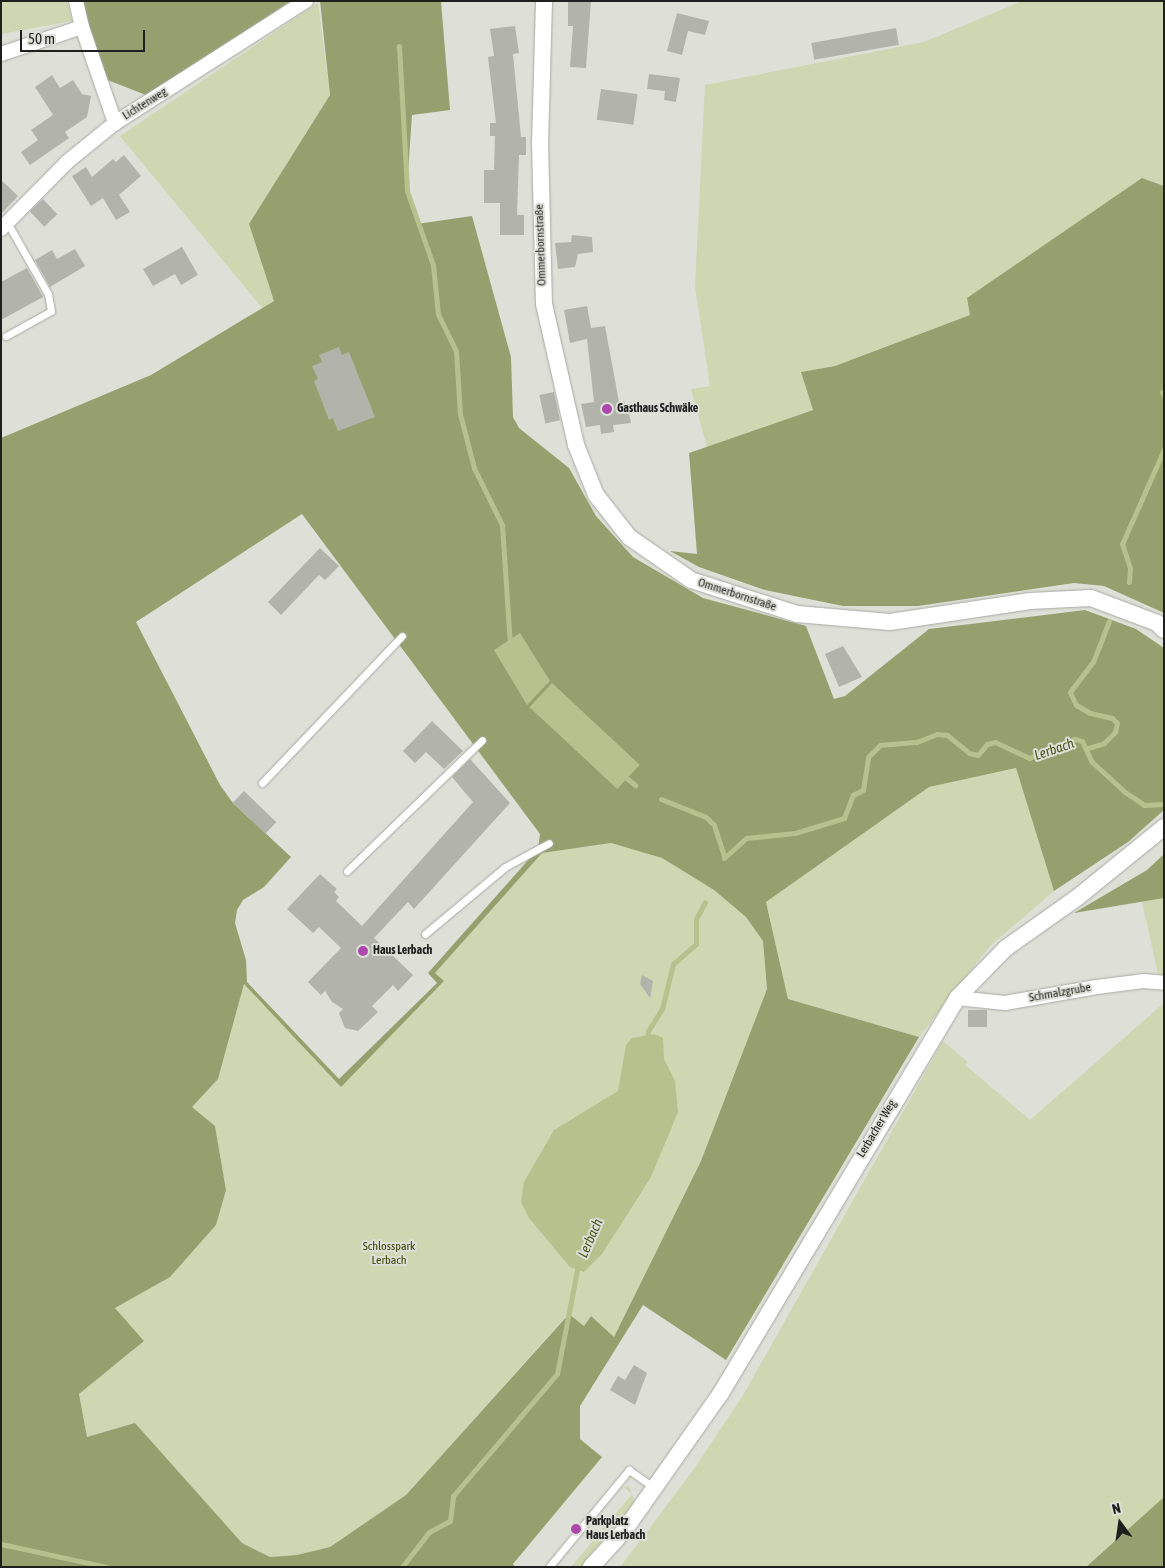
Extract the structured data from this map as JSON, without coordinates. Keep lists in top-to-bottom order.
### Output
{
  "streets": {
    "street": [
      "Lichtenweg",
      "Ommerbornstraße",
      "Schmalzgrube",
      "Lerbacher Weg"
    ]
  },
  "crossings": [
    ["Schmalzgrube", "Lerbacher Weg"]
  ],
  "water": ["Lerbach"],
  "parks": ["Schlosspark Lerbach"],
  "places": ["Gasthaus Schwäke", "Haus Lerbach", "Parkplatz Haus Lerbach"],
  "scale_bar": "50 m",
  "north": "top"
}
